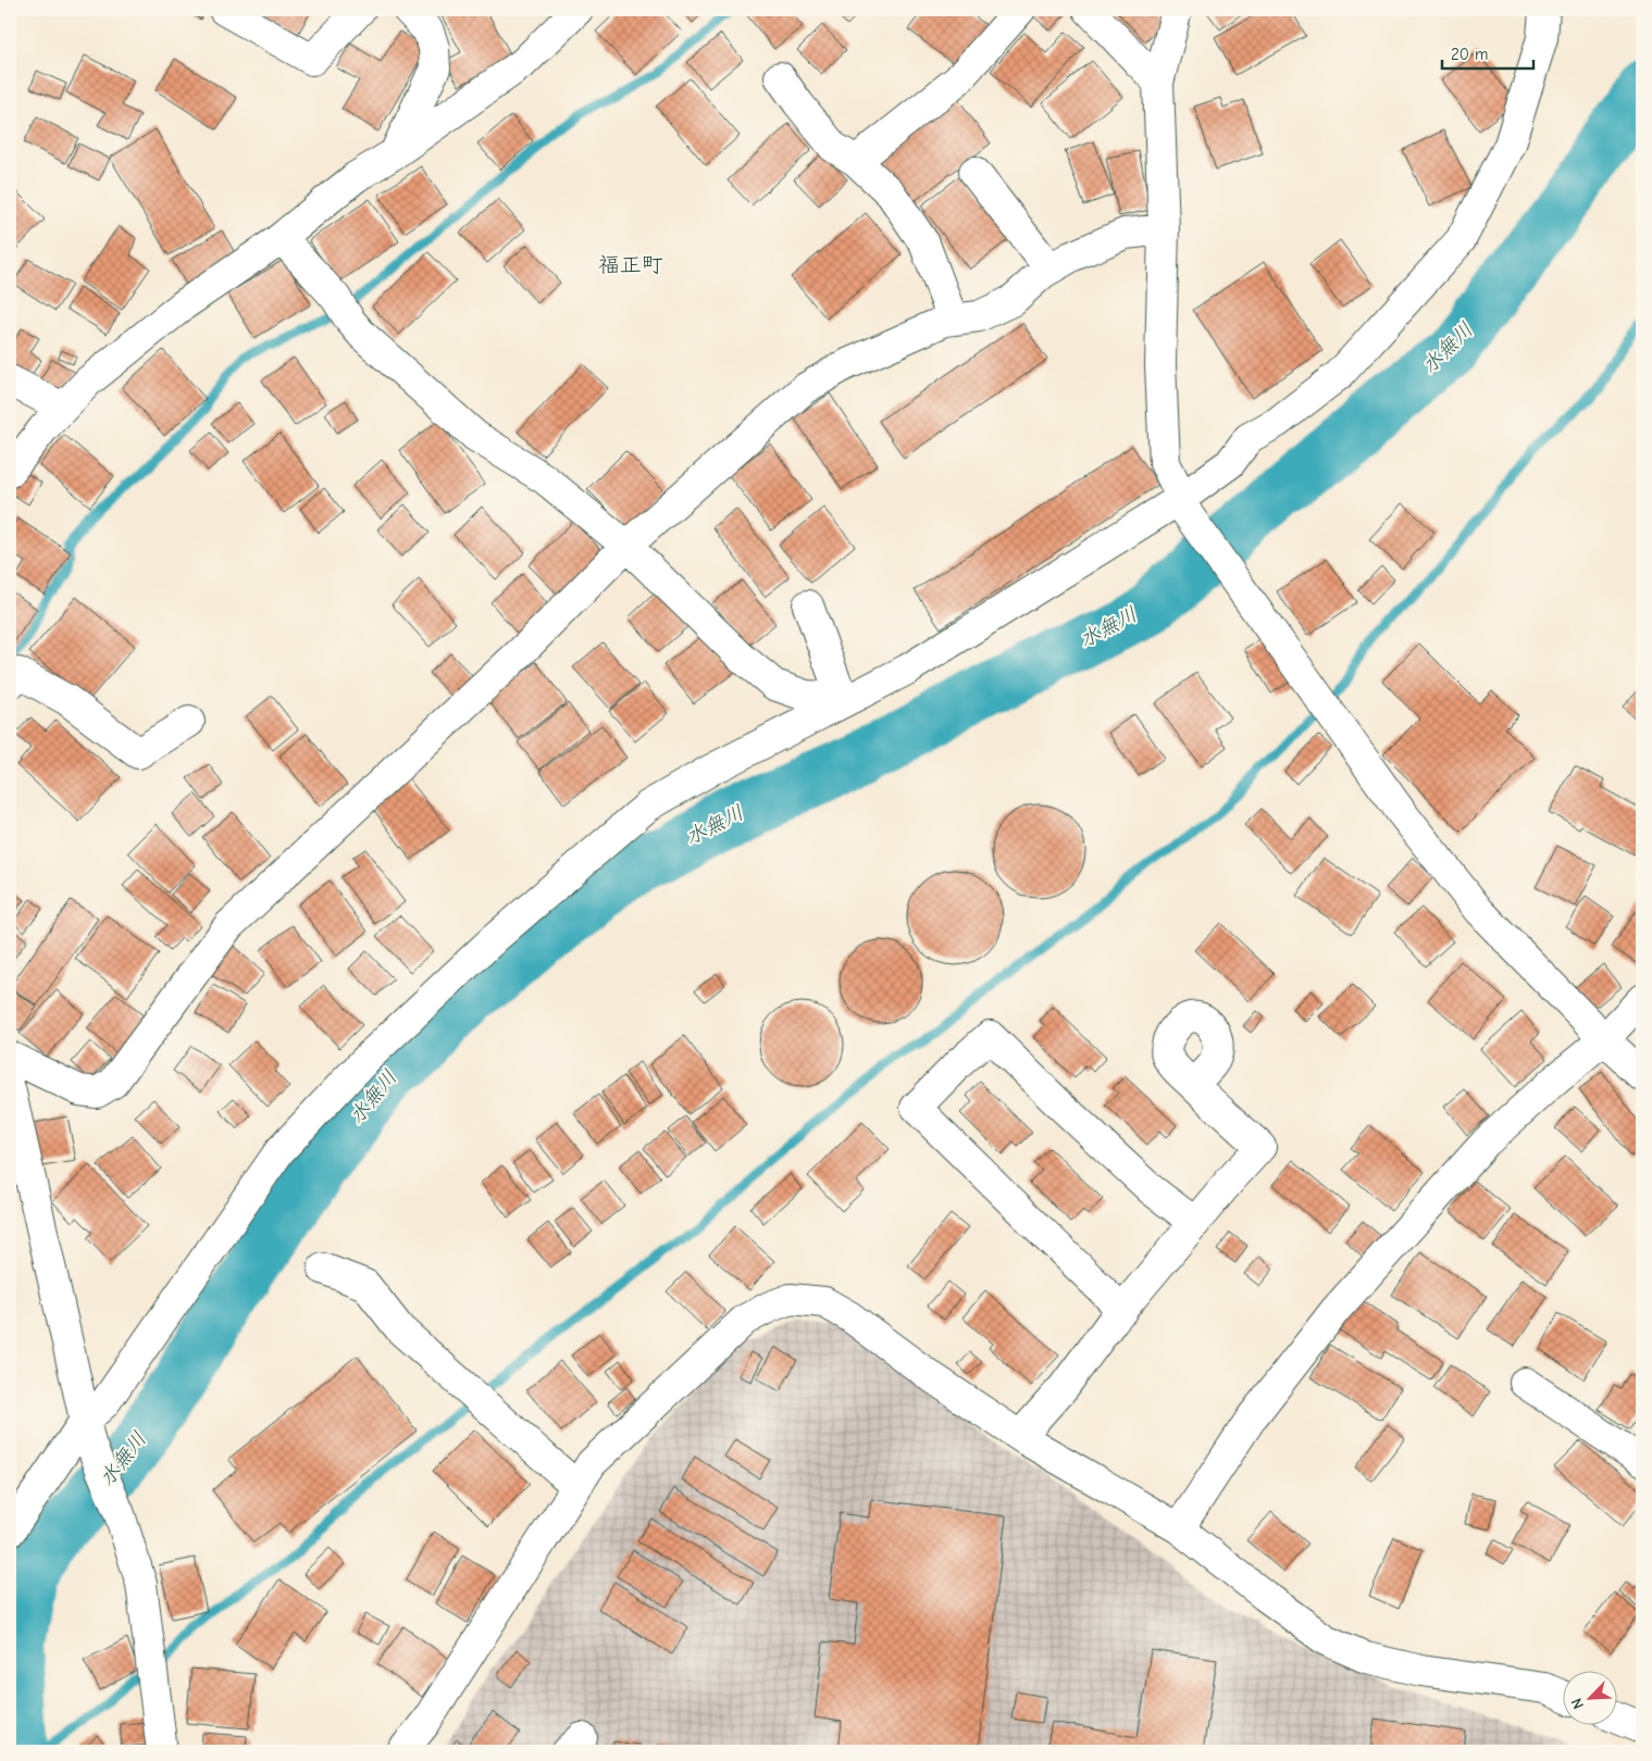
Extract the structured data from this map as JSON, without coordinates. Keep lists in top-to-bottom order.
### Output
{
  "districts": ["福正町"],
  "water": ["水無川"],
  "scale_bar": "20 m",
  "north": "bottom left"
}
